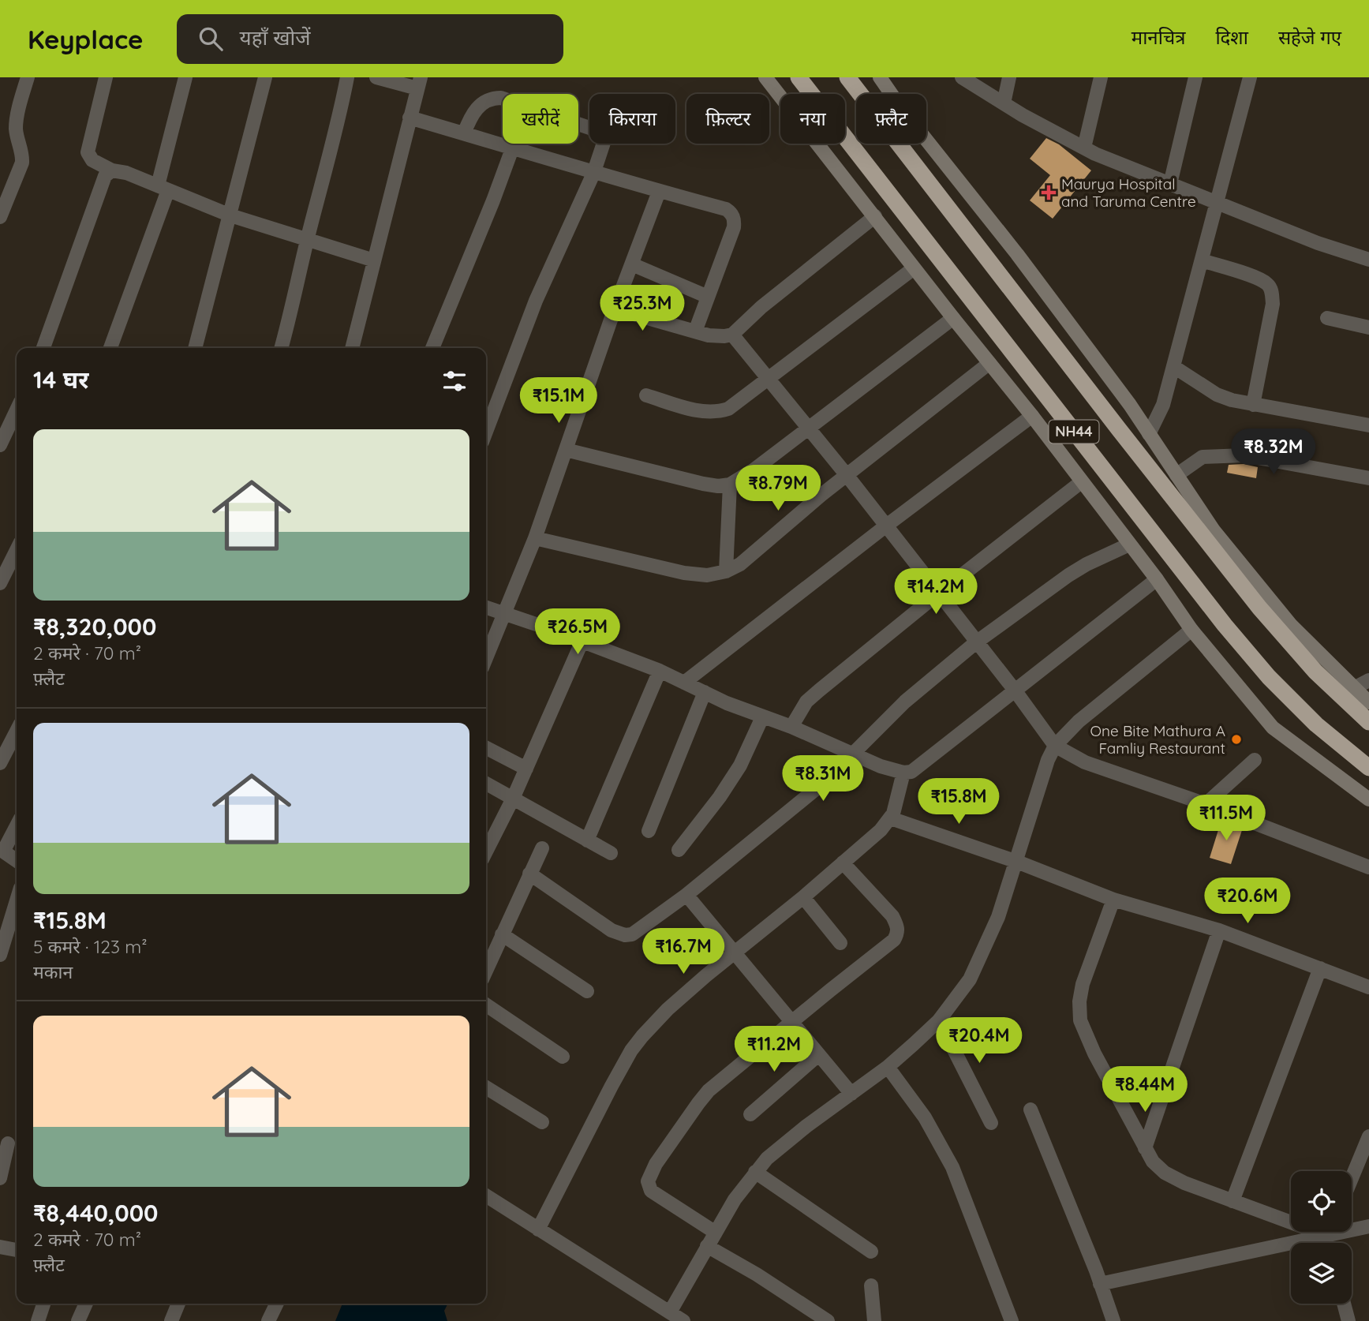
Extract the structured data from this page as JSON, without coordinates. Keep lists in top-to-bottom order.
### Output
{
  "streets": {
    "highway": ["NH44"]
  },
  "places": {
    "health": ["Maurya Hospital and Taruma Centre"],
    "other": ["One Bite Mathura A Famliy Restaurant"]
  },
  "page": {
    "header": "Keyplace",
    "search": "यहाँ खोजें",
    "nav": ["मानचित्र", "दिशा", "सहेजे गए"],
    "chip": [
      "खरीदें",
      "किराया",
      "फ़िल्टर",
      "नया",
      "फ़्लैट"
    ],
    "price": [
      "₹25.3M",
      "₹15.1M",
      "₹8.32M",
      "₹8.79M",
      "₹14.2M",
      "₹26.5M",
      "₹8.31M",
      "₹15.8M",
      "₹11.5M",
      "₹20.6M",
      "₹16.7M",
      "₹20.4M",
      "₹11.2M",
      "₹8.44M"
    ],
    "heading": "14 घर",
    "list": [
      {
        "name": "₹8,320,000",
        "note": "2 कमरे · 70 m² · फ़्लैट"
      },
      {
        "name": "₹15.8M",
        "note": "5 कमरे · 123 m² · मकान"
      },
      {
        "name": "₹8,440,000",
        "note": "2 कमरे · 70 m² · फ़्लैट"
      }
    ]
  }
}
